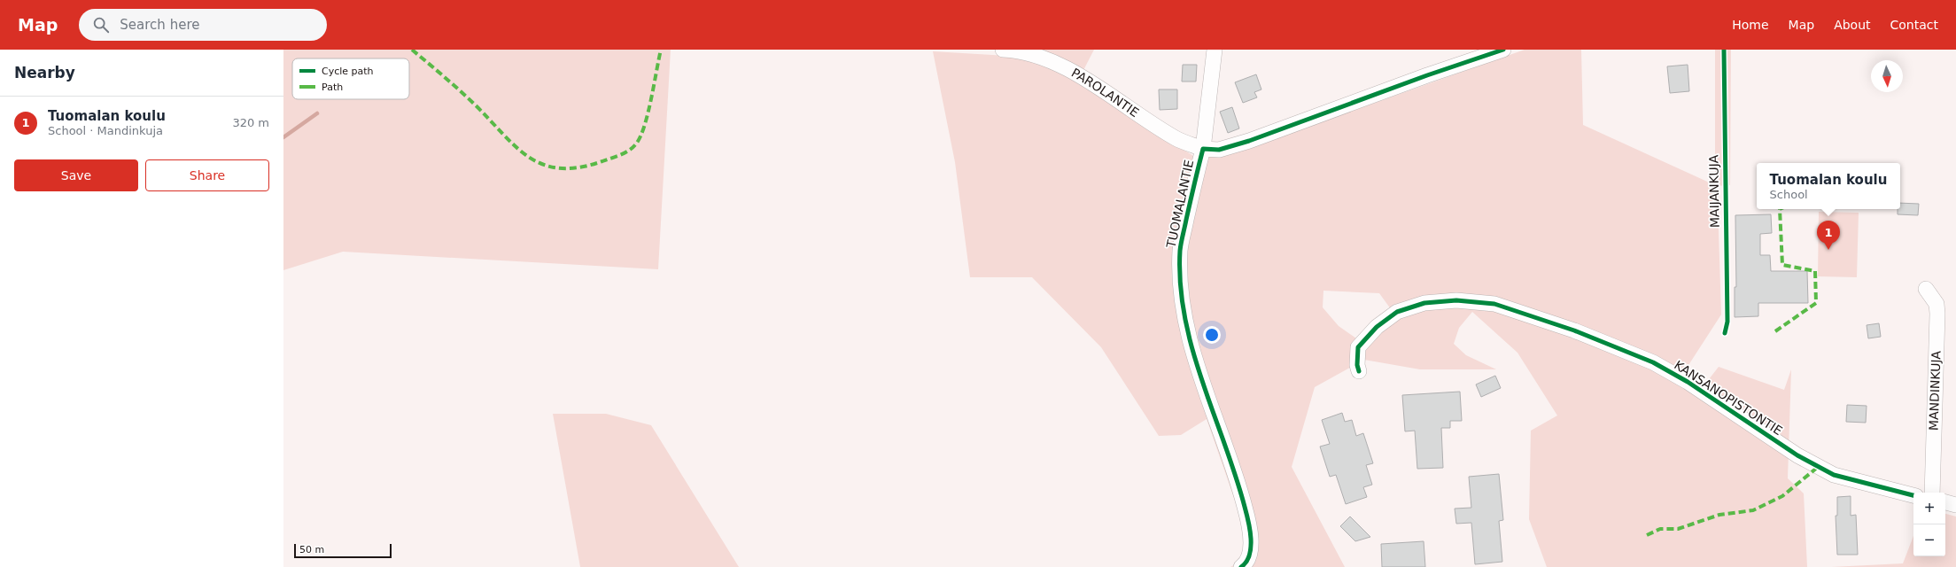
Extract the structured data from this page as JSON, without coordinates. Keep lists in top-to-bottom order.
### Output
{
  "streets": {
    "street": [
      "PAROLANTIE",
      "TUOMALANTIE",
      "MANDINKUJA",
      "KANSANOPISTONTIE"
    ],
    "cycle path": ["MAIJANKUJA"]
  },
  "crossings": [
    ["PAROLANTIE", "TUOMALANTIE"]
  ],
  "legend": ["Cycle path", "Path"],
  "scale_bar": "50 m",
  "north": "bottom",
  "page": {
    "header": "Map",
    "search": "Search here",
    "nav": [
      "Home",
      "Map",
      "About",
      "Contact"
    ],
    "heading": "Nearby",
    "list": [
      {
        "mark": "1",
        "name": "Tuomalan koulu",
        "note": "School · Mandinkuja",
        "value": "320 m"
      }
    ],
    "buttons": ["Save", "Share"],
    "popup": ["Tuomalan koulu", "School"],
    "pins": "1",
    "map_buttons": ["+", "−"],
    "scale": "50 m"
  }
}
